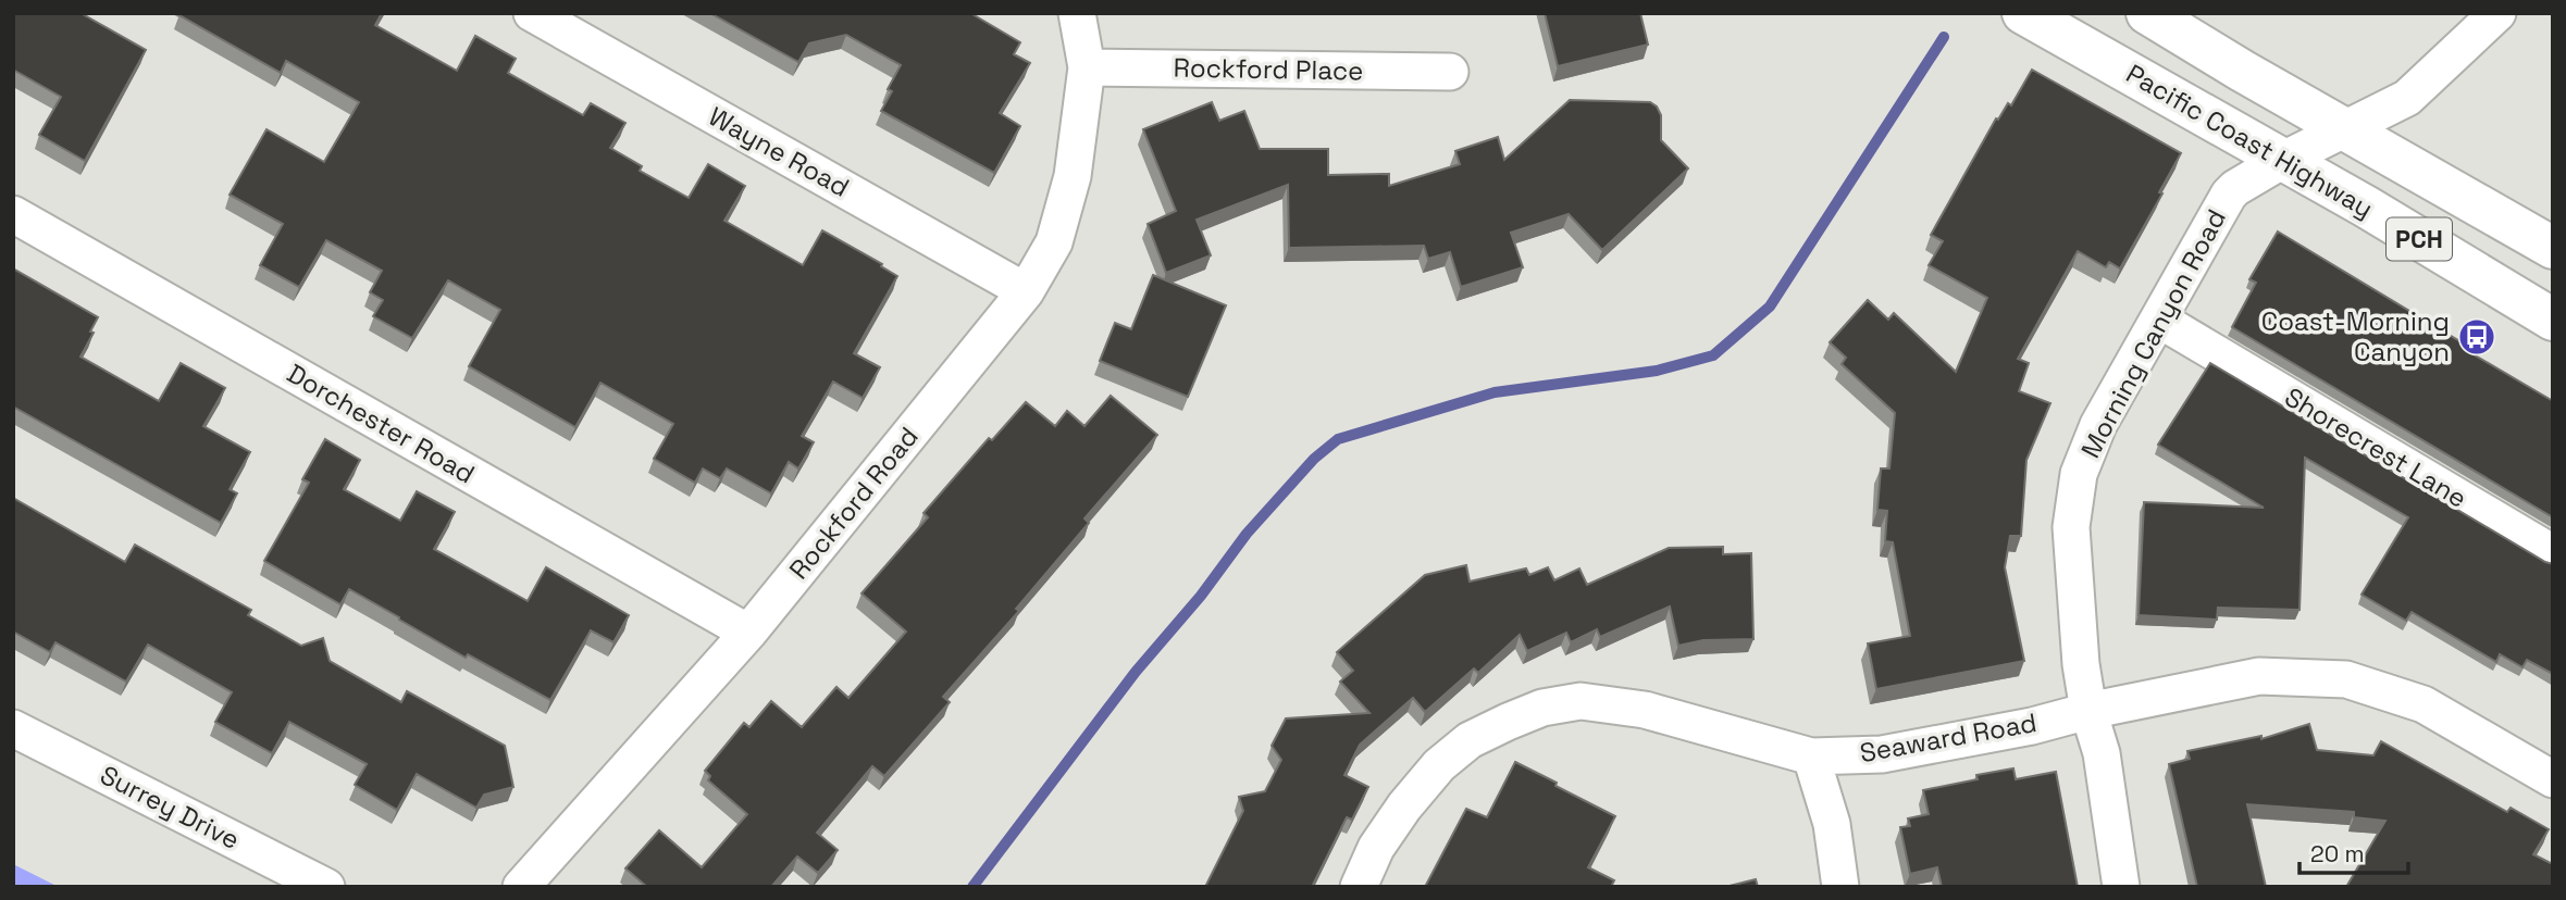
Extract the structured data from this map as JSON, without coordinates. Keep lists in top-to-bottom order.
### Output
{
  "streets": {
    "highway": ["Pacific Coast Highway", "PCH"],
    "street": [
      "Rockford Place",
      "Wayne Road",
      "Morning Canyon Road",
      "Dorchester Road",
      "Shorecrest Lane",
      "Rockford Road",
      "Seaward Road",
      "Surrey Drive"
    ]
  },
  "crossings": [
    ["Rockford Place", "Rockford Road"],
    ["Pacific Coast Highway", "Morning Canyon Road"],
    ["Wayne Road", "Rockford Road"],
    ["PCH", "Morning Canyon Road"],
    ["Morning Canyon Road", "Shorecrest Lane"],
    ["Morning Canyon Road", "Seaward Road"],
    ["Dorchester Road", "Rockford Road"]
  ],
  "places": {
    "bus stop": ["Coast-Morning Canyon"]
  },
  "scale_bar": "20 m"
}
